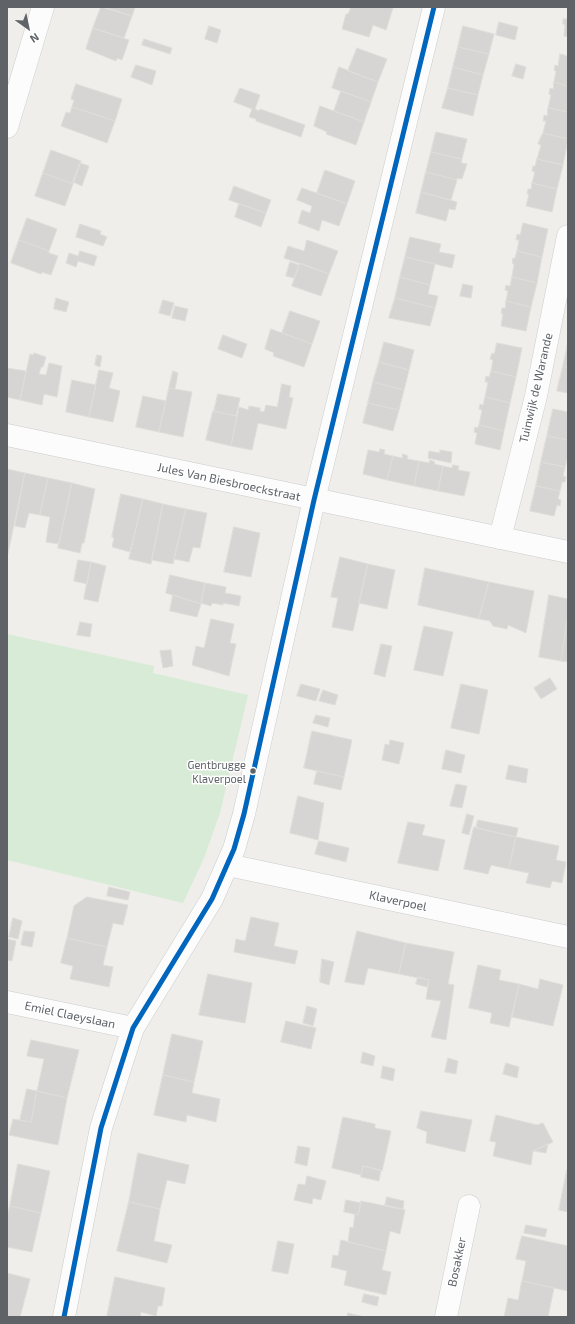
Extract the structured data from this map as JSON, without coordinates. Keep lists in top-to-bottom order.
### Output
{
  "streets": {
    "street": [
      "Tuinwijk de Warande",
      "Jules Van Biesbroeckstraat",
      "Klaverpoel",
      "Emiel Claeyslaan",
      "Bosakker"
    ]
  },
  "crossings": [
    ["Tuinwijk de Warande", "Jules Van Biesbroeckstraat"],
    ["Jules Van Biesbroeckstraat", "Emiel Claeyslaan"],
    ["Klaverpoel", "Emiel Claeyslaan"]
  ],
  "places": ["Gentbrugge Klaverpoel"],
  "north": "bottom right"
}
